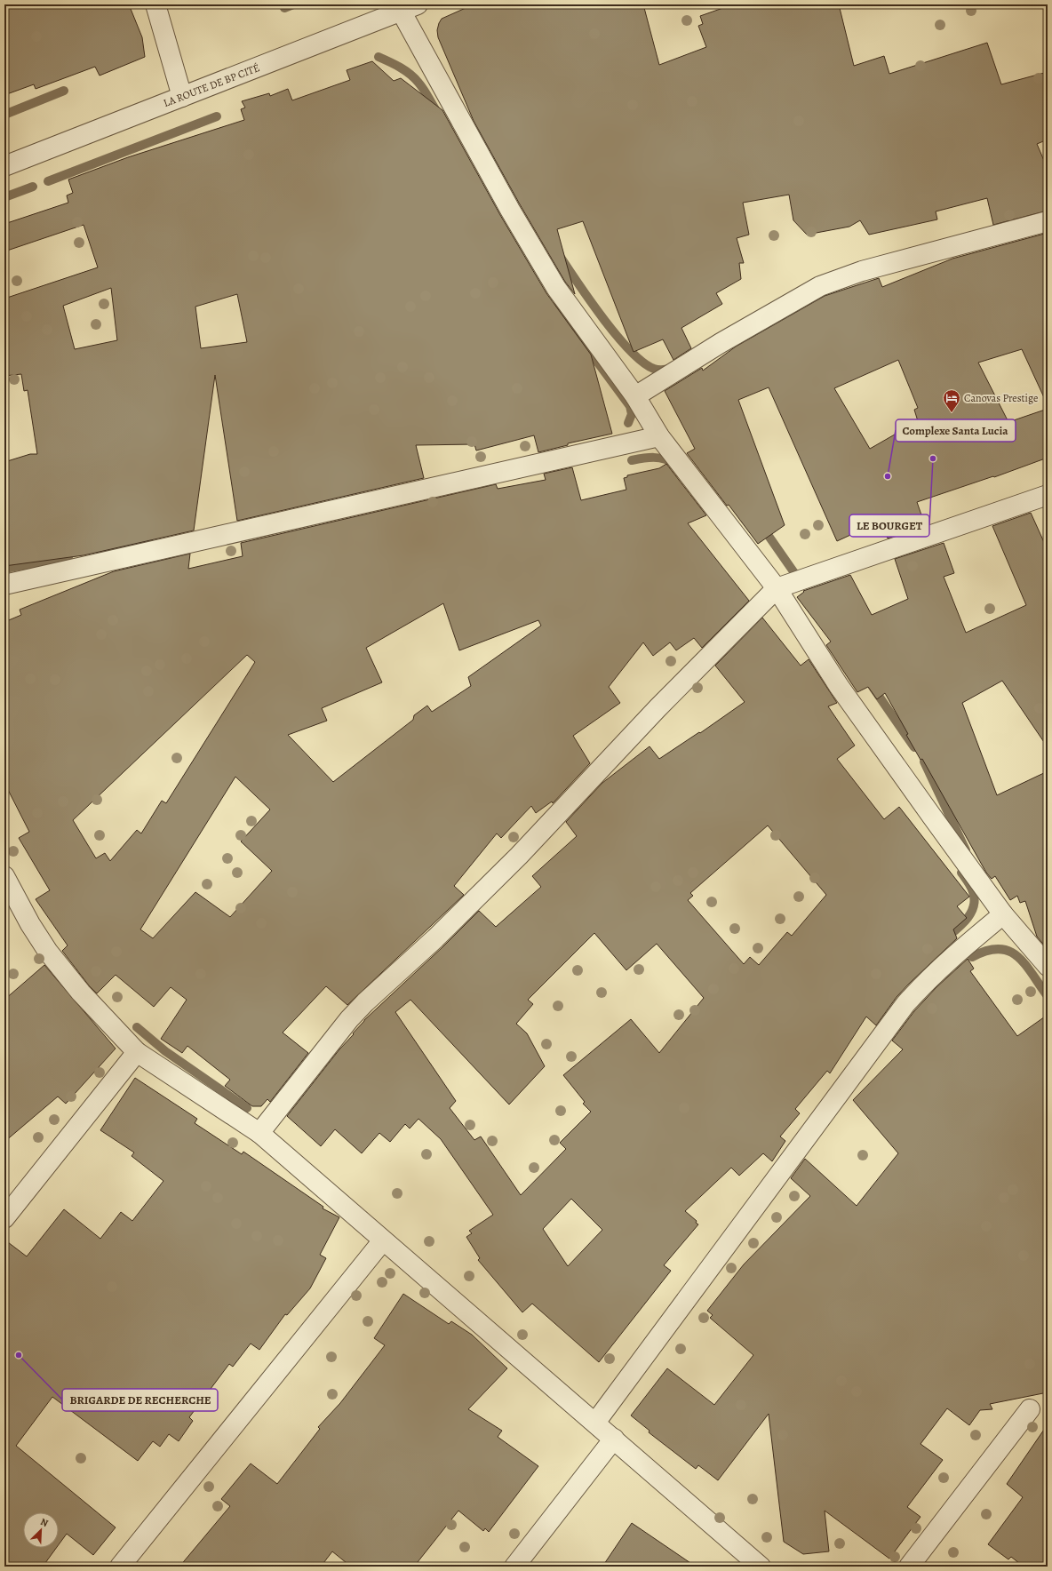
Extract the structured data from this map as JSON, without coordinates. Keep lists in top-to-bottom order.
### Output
{
  "streets": {
    "street": ["LA ROUTE DE BP CITÉ"]
  },
  "places": {
    "hotel": ["Canovas Prestige"],
    "other": ["LE BOURGET", "Complexe Santa Lucia", "BRIGARDE DE RECHERCHE"]
  },
  "north": "top right"
}
